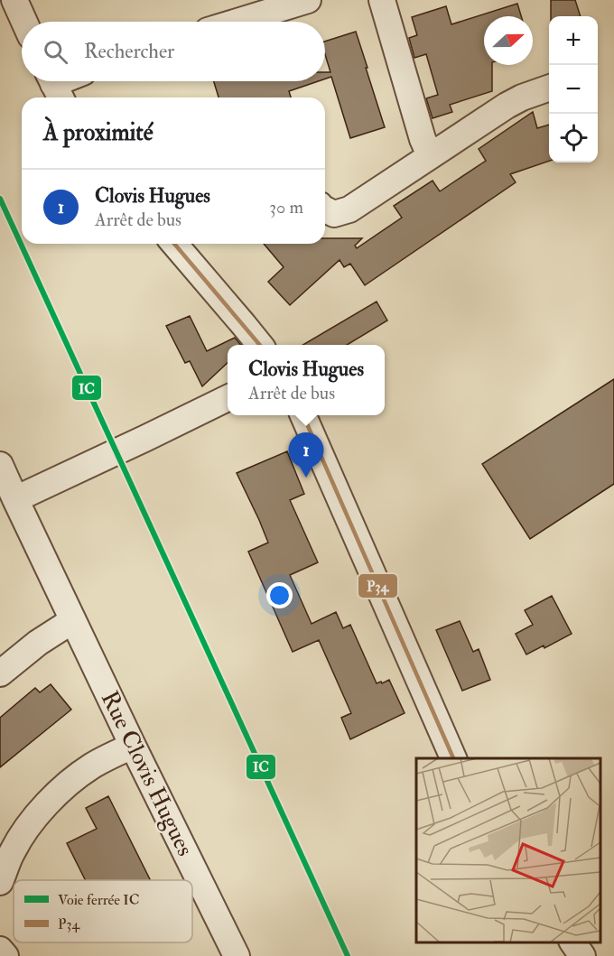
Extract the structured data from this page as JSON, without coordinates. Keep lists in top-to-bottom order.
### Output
{
  "streets": {
    "street": ["Rue Clovis Hugues"]
  },
  "lines": ["rail line IC", "transit line P34"],
  "legend": ["Voie ferrée IC", "P34"],
  "north": "right",
  "page": {
    "map_buttons": ["+", "−"],
    "search": "Rechercher",
    "heading": "À proximité",
    "list": [
      {
        "mark": "1",
        "name": "Clovis Hugues",
        "note": "Arrêt de bus",
        "value": "30 m"
      }
    ],
    "popup": ["Clovis Hugues", "Arrêt de bus"],
    "pins": "1"
  }
}
